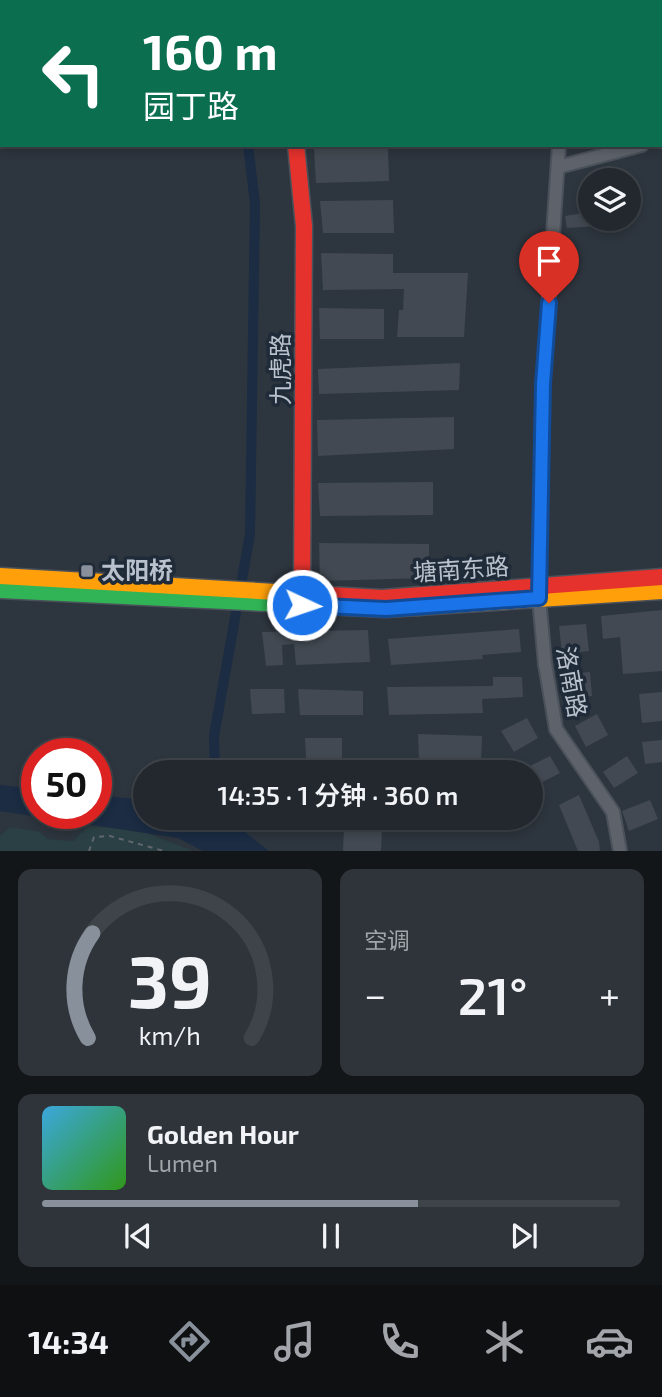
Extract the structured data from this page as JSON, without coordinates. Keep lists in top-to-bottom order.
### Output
{
  "streets": {
    "main road": ["九虎路", "塘南东路"],
    "street": ["洛南路"]
  },
  "crossings": [
    ["九虎路", "塘南东路"],
    ["塘南东路", "洛南路"]
  ],
  "places": {
    "transit": ["太阳桥"]
  },
  "page": {
    "turn": ["160 m", "园丁路"],
    "limit": "50",
    "trip": "14:35 · 1 分钟 · 360 m",
    "tile": "空调",
    "heat": ["−", "21°", "+"],
    "song": ["Golden Hour", "Lumen"],
    "tabs": "14:34",
    "gauge": ["39", "km/h"]
  }
}
